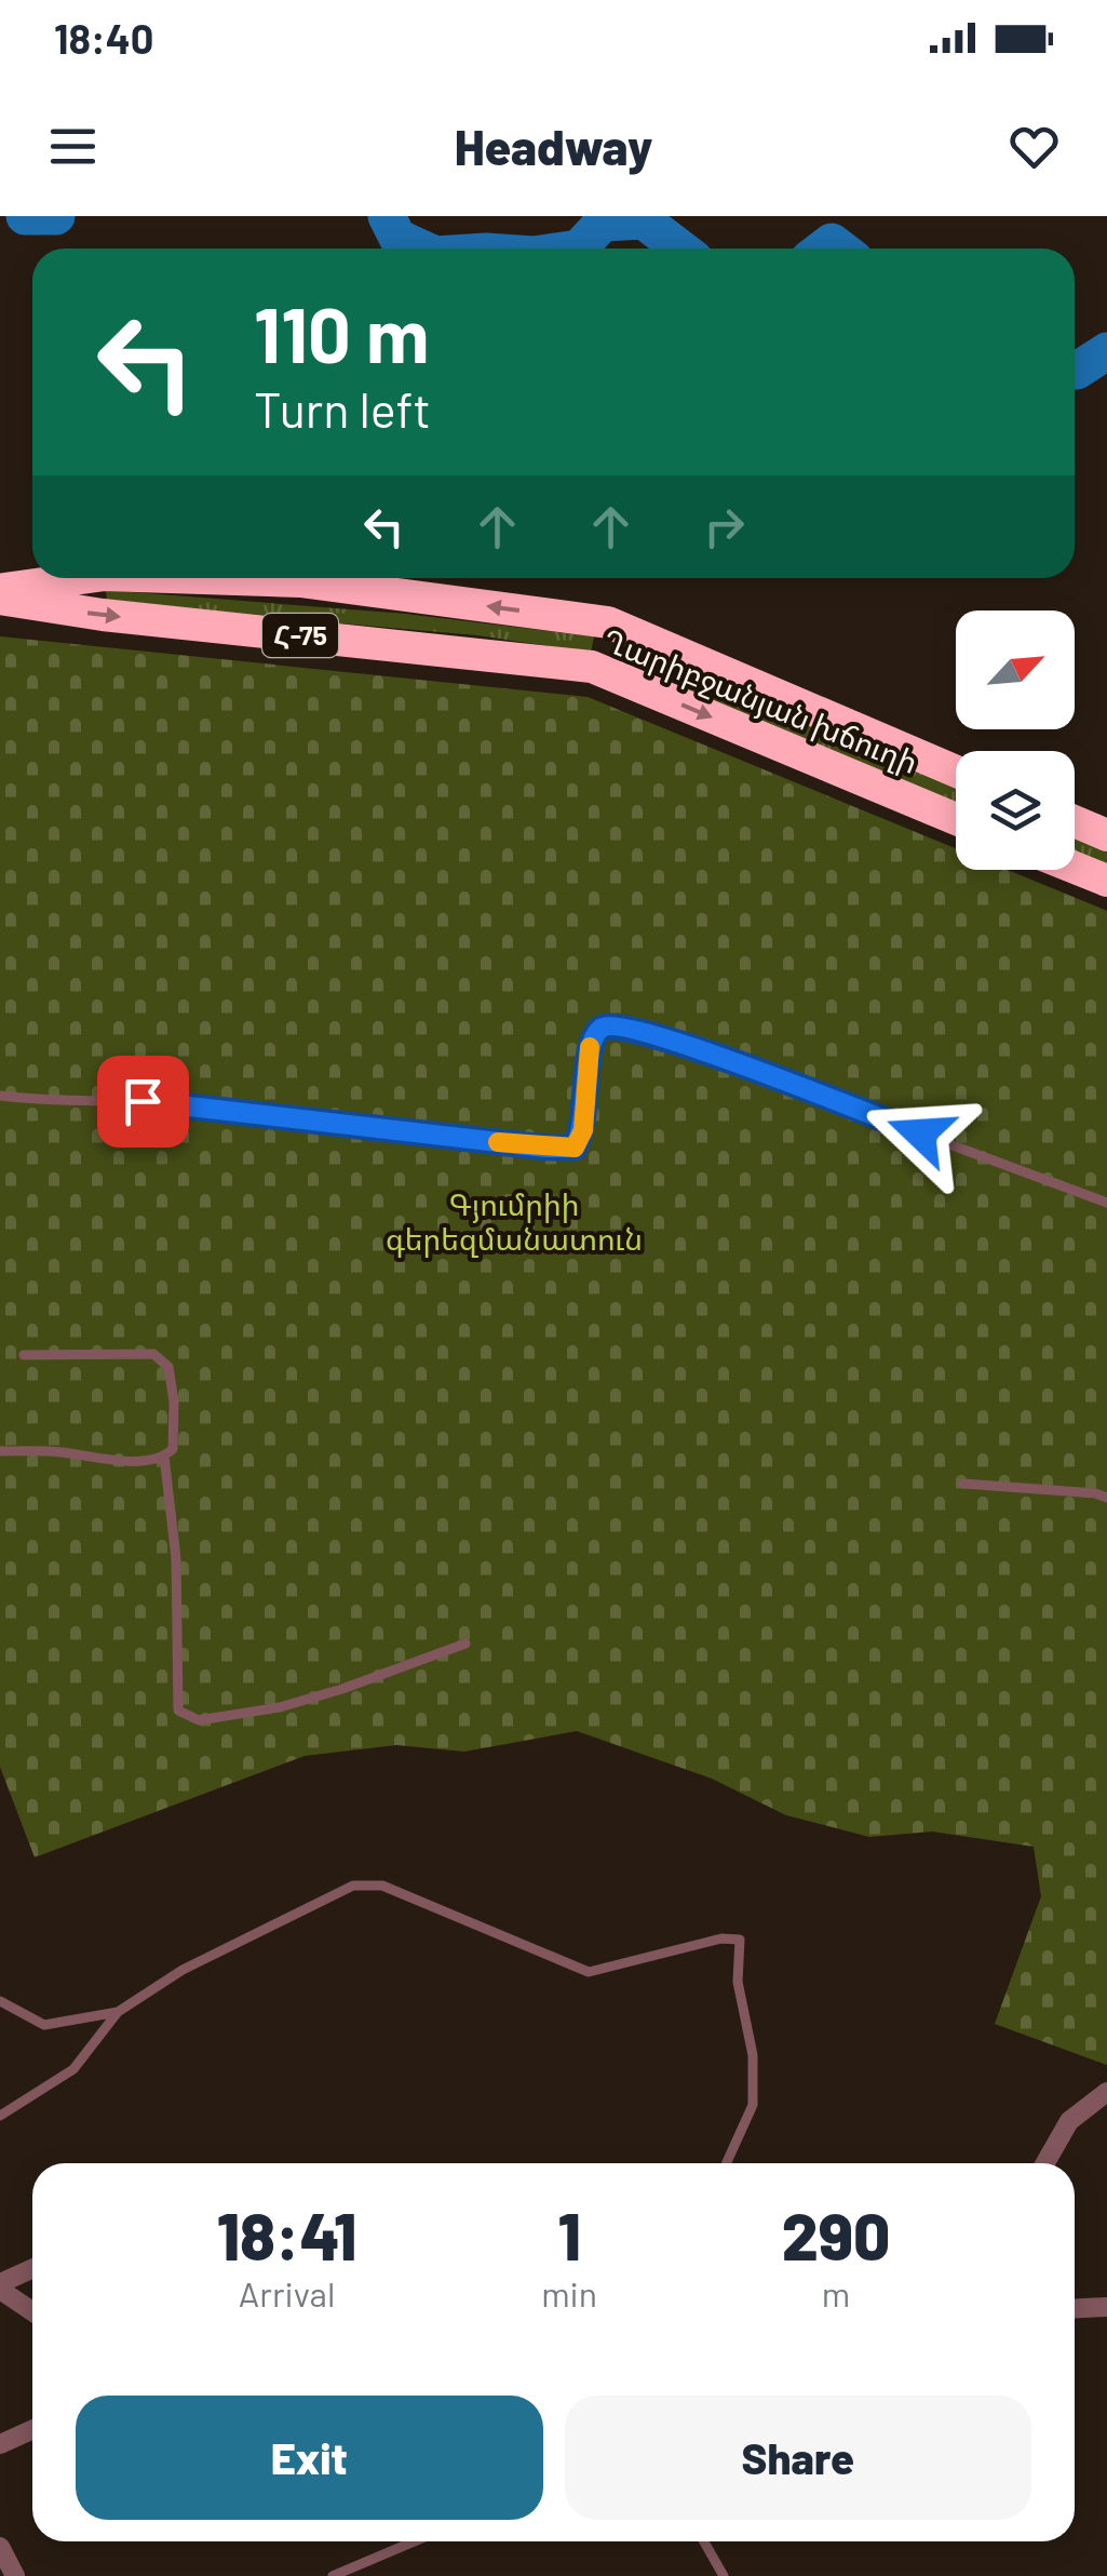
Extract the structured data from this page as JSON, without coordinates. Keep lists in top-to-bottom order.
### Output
{
  "streets": {
    "highway": ["Հ-75", "Ղարիբջանյան խճուղի"]
  },
  "parks": ["Գյումրիի գերեզմանատուն"],
  "north": "top right",
  "page": {
    "status": "18:40",
    "header": "Headway",
    "turn": ["110 m", "Turn left"],
    "eta": [
      "18:41",
      "Arrival",
      "1",
      "min",
      "290",
      "m"
    ],
    "buttons": ["Exit", "Share"]
  }
}
